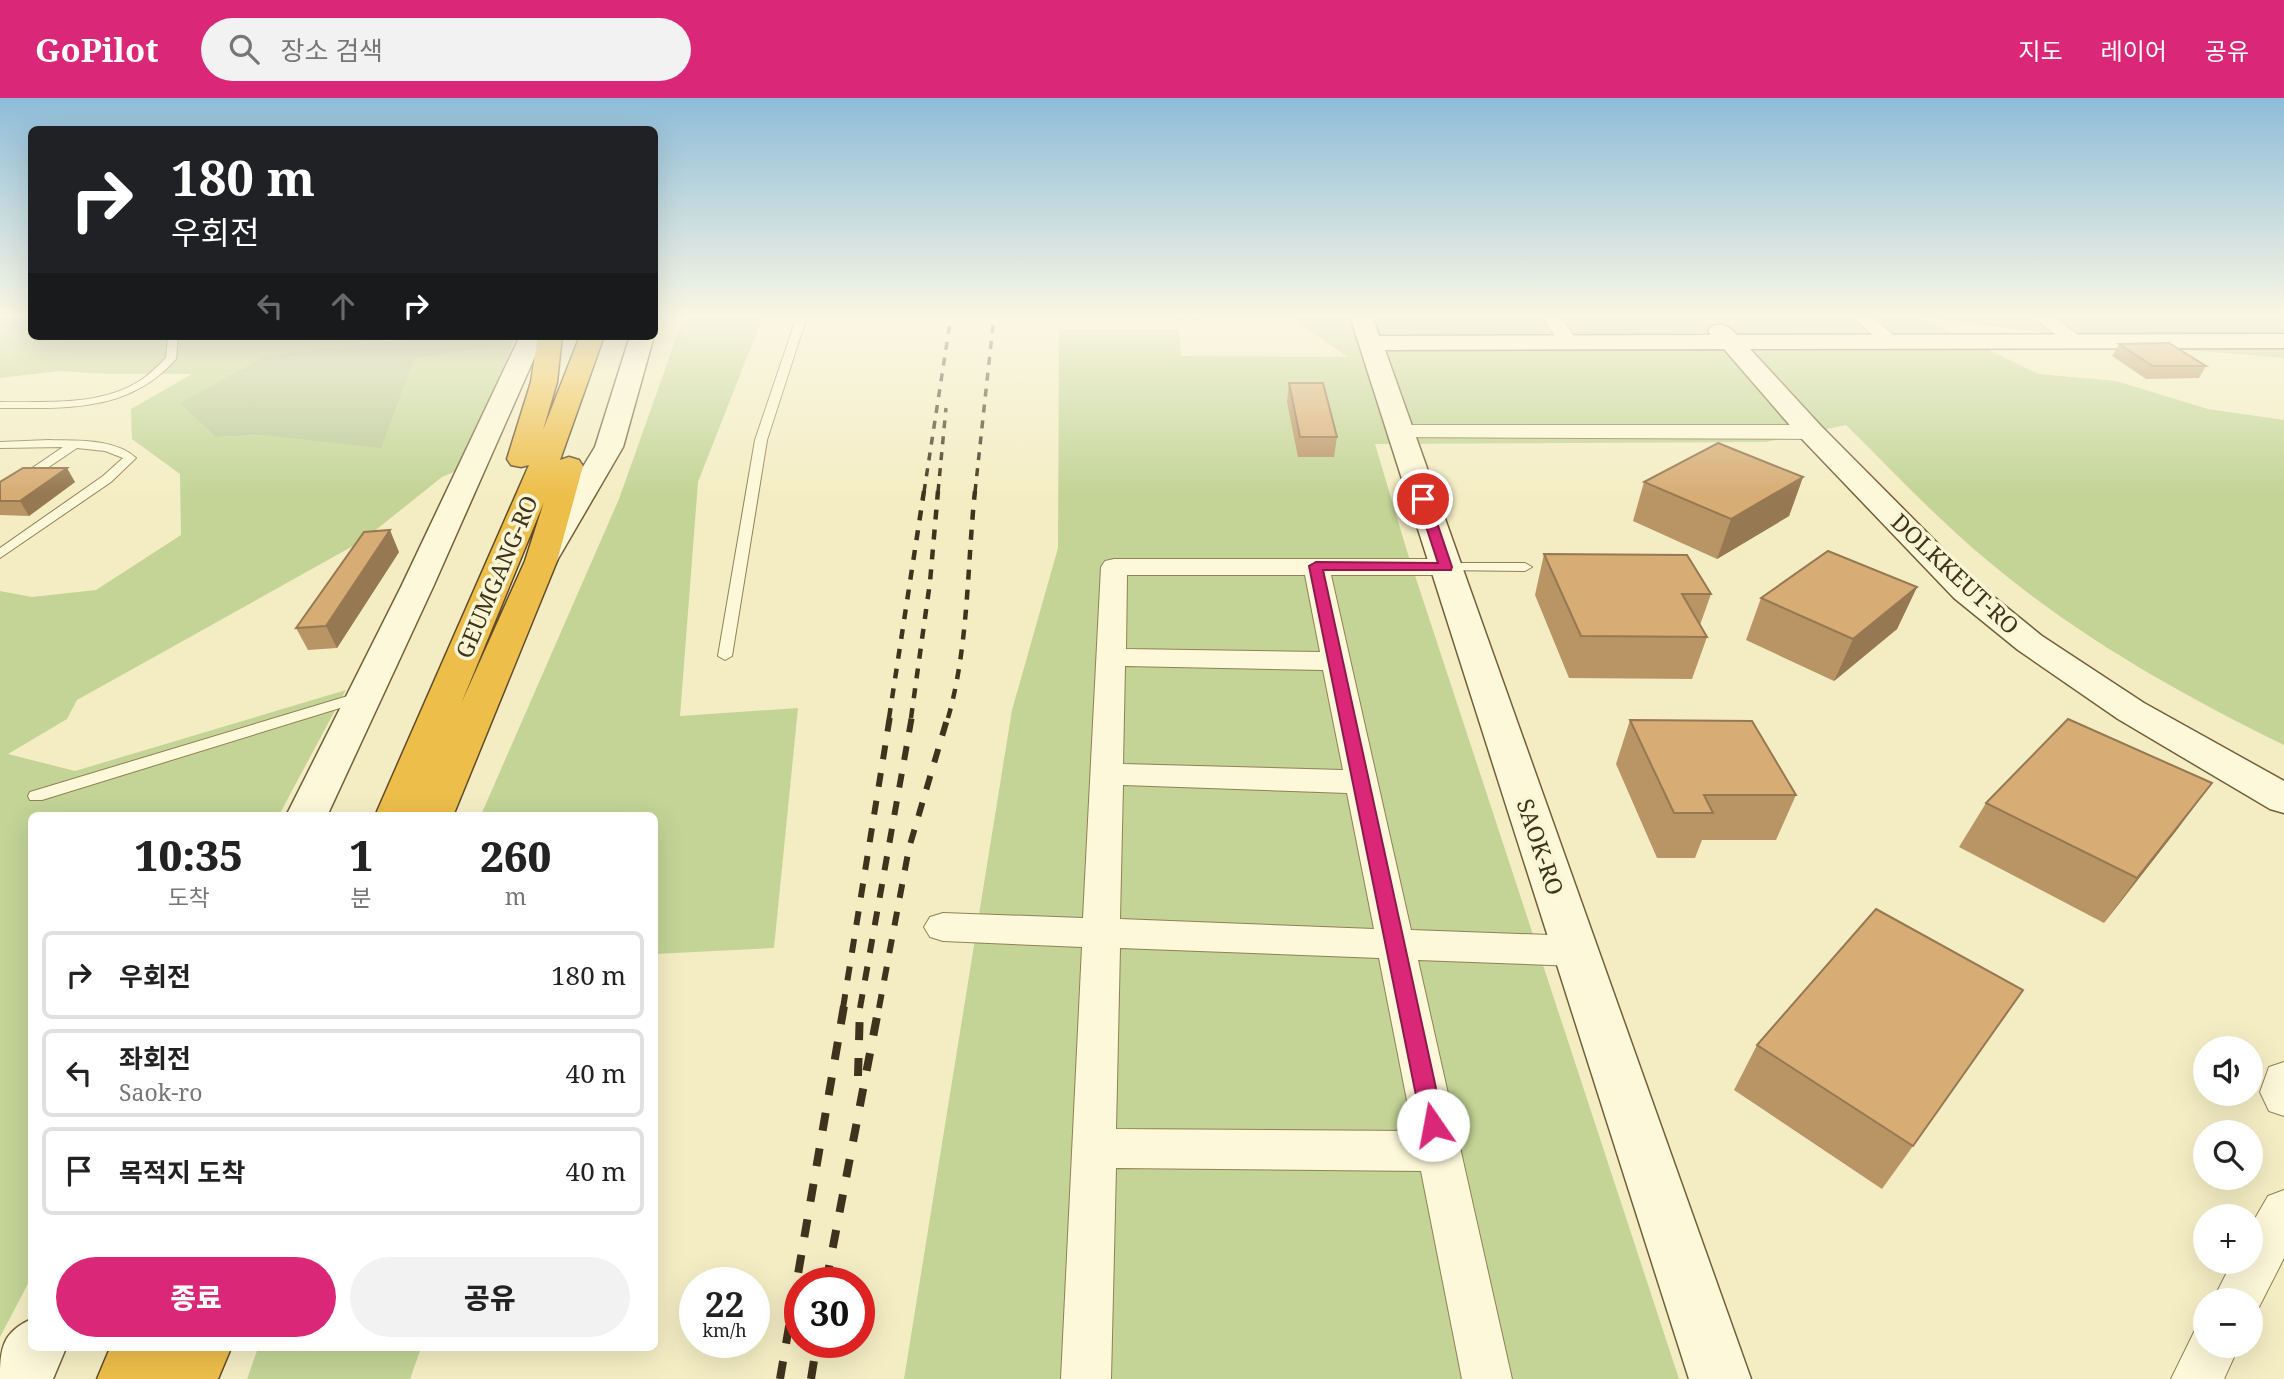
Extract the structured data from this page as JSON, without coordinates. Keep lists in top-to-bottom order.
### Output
{
  "streets": {
    "highway": ["GEUMGANG-RO"],
    "street": ["DOLKKEUT-RO", "SAOK-RO"]
  },
  "page": {
    "header": "GoPilot",
    "search": "장소 검색",
    "nav": ["지도", "레이어", "공유"],
    "turn": ["180 m", "우회전"],
    "eta": [
      "10:35",
      "도착",
      "1",
      "분",
      "260",
      "m"
    ],
    "list": [
      {
        "name": "우회전",
        "value": "180 m"
      },
      {
        "name": "좌회전",
        "note": "Saok-ro",
        "value": "40 m"
      },
      {
        "name": "목적지 도착",
        "value": "40 m"
      }
    ],
    "map_buttons": ["+", "−"],
    "buttons": ["종료", "공유"],
    "speed": "22 km/h",
    "limit": "30"
  }
}
